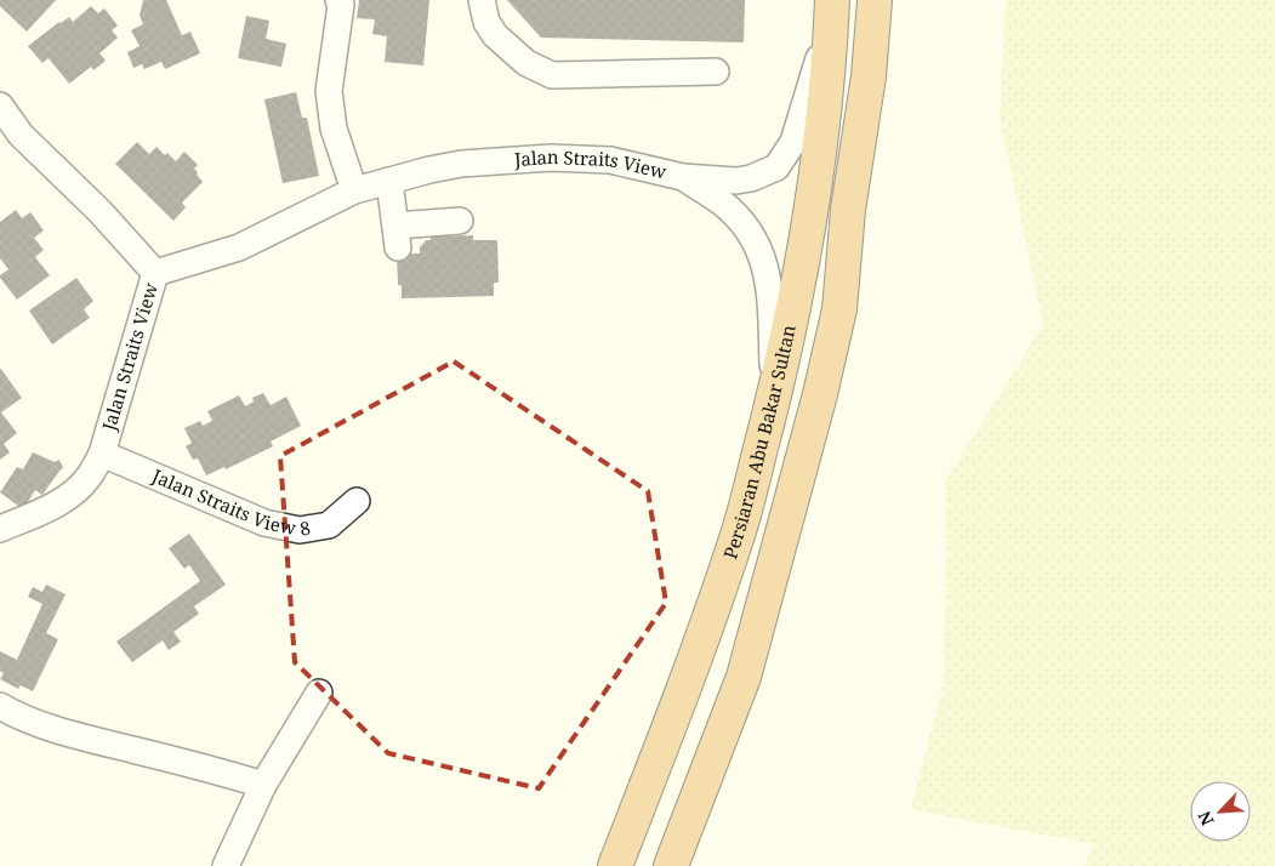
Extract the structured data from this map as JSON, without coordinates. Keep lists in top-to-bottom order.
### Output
{
  "streets": {
    "highway": ["Persiaran Abu Bakar Sultan"],
    "street": ["Jalan Straits View", "Jalan Straits View 8"]
  },
  "crossings": [
    ["Jalan Straits View", "Persiaran Abu Bakar Sultan"],
    ["Jalan Straits View", "Jalan Straits View 8"]
  ],
  "north": "bottom left"
}
